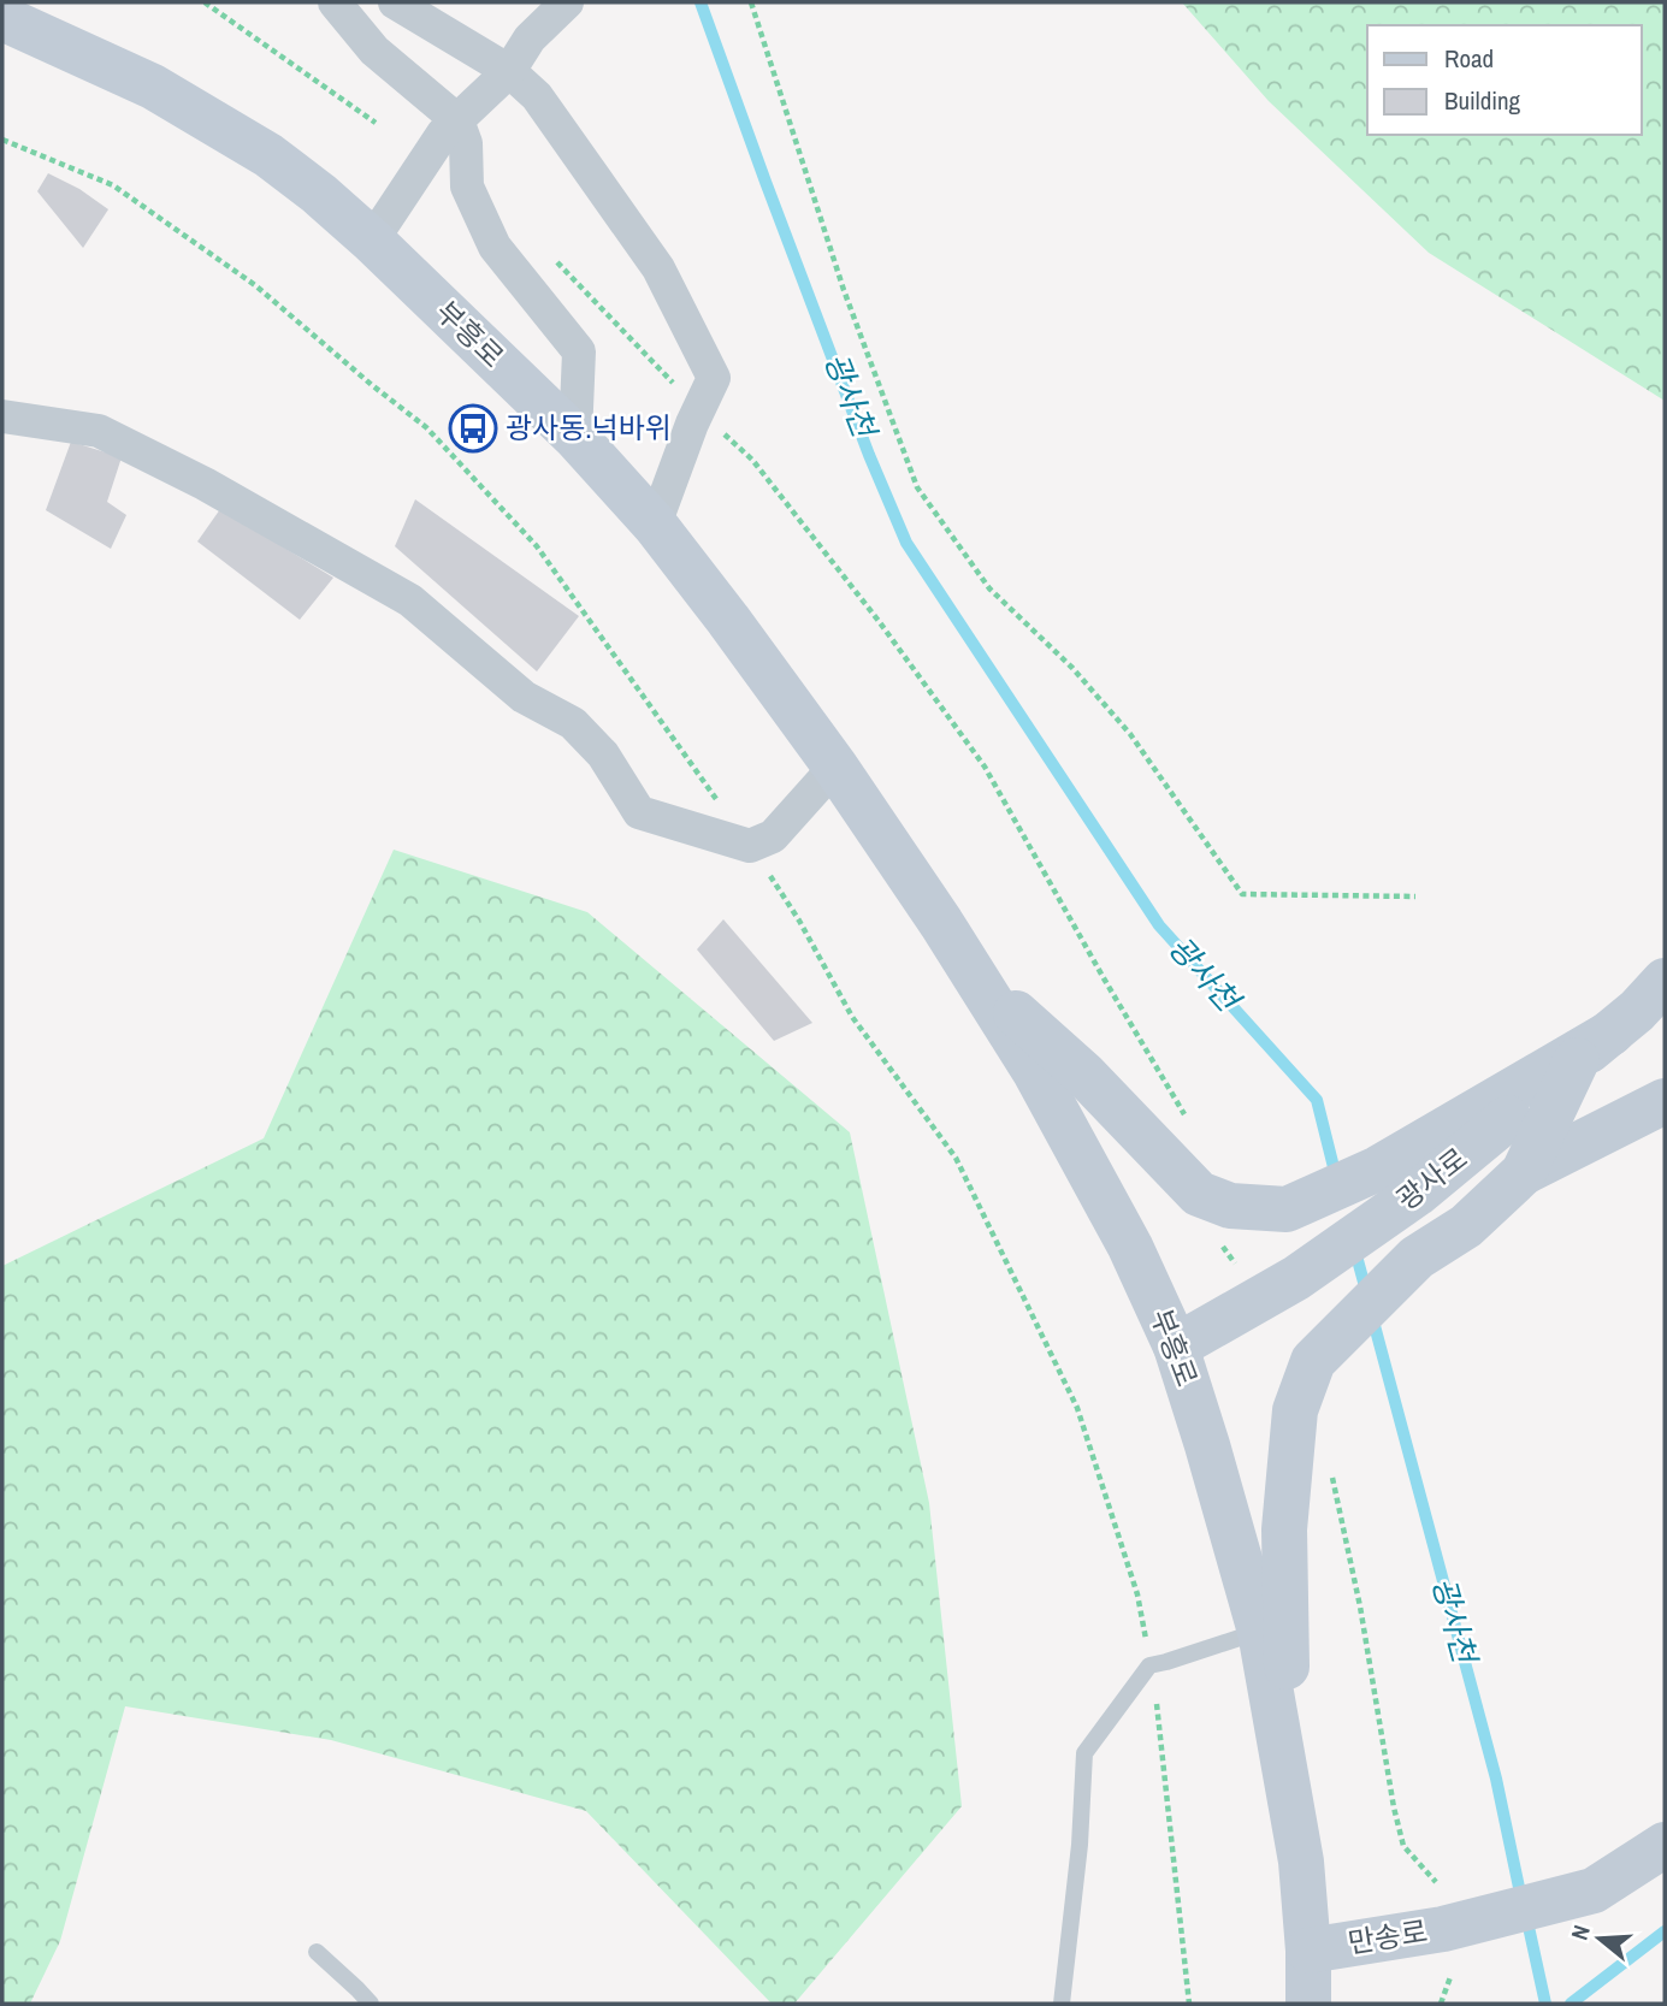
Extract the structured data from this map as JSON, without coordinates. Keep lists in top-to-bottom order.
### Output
{
  "streets": {
    "main road": ["부흥로", "광사로", "만송로"]
  },
  "crossings": [
    ["부흥로", "광사로"],
    ["부흥로", "만송로"]
  ],
  "water": ["광사천"],
  "places": {
    "bus stop": ["광사동.넉바위"]
  },
  "legend": ["Road", "Building"],
  "north": "left"
}
